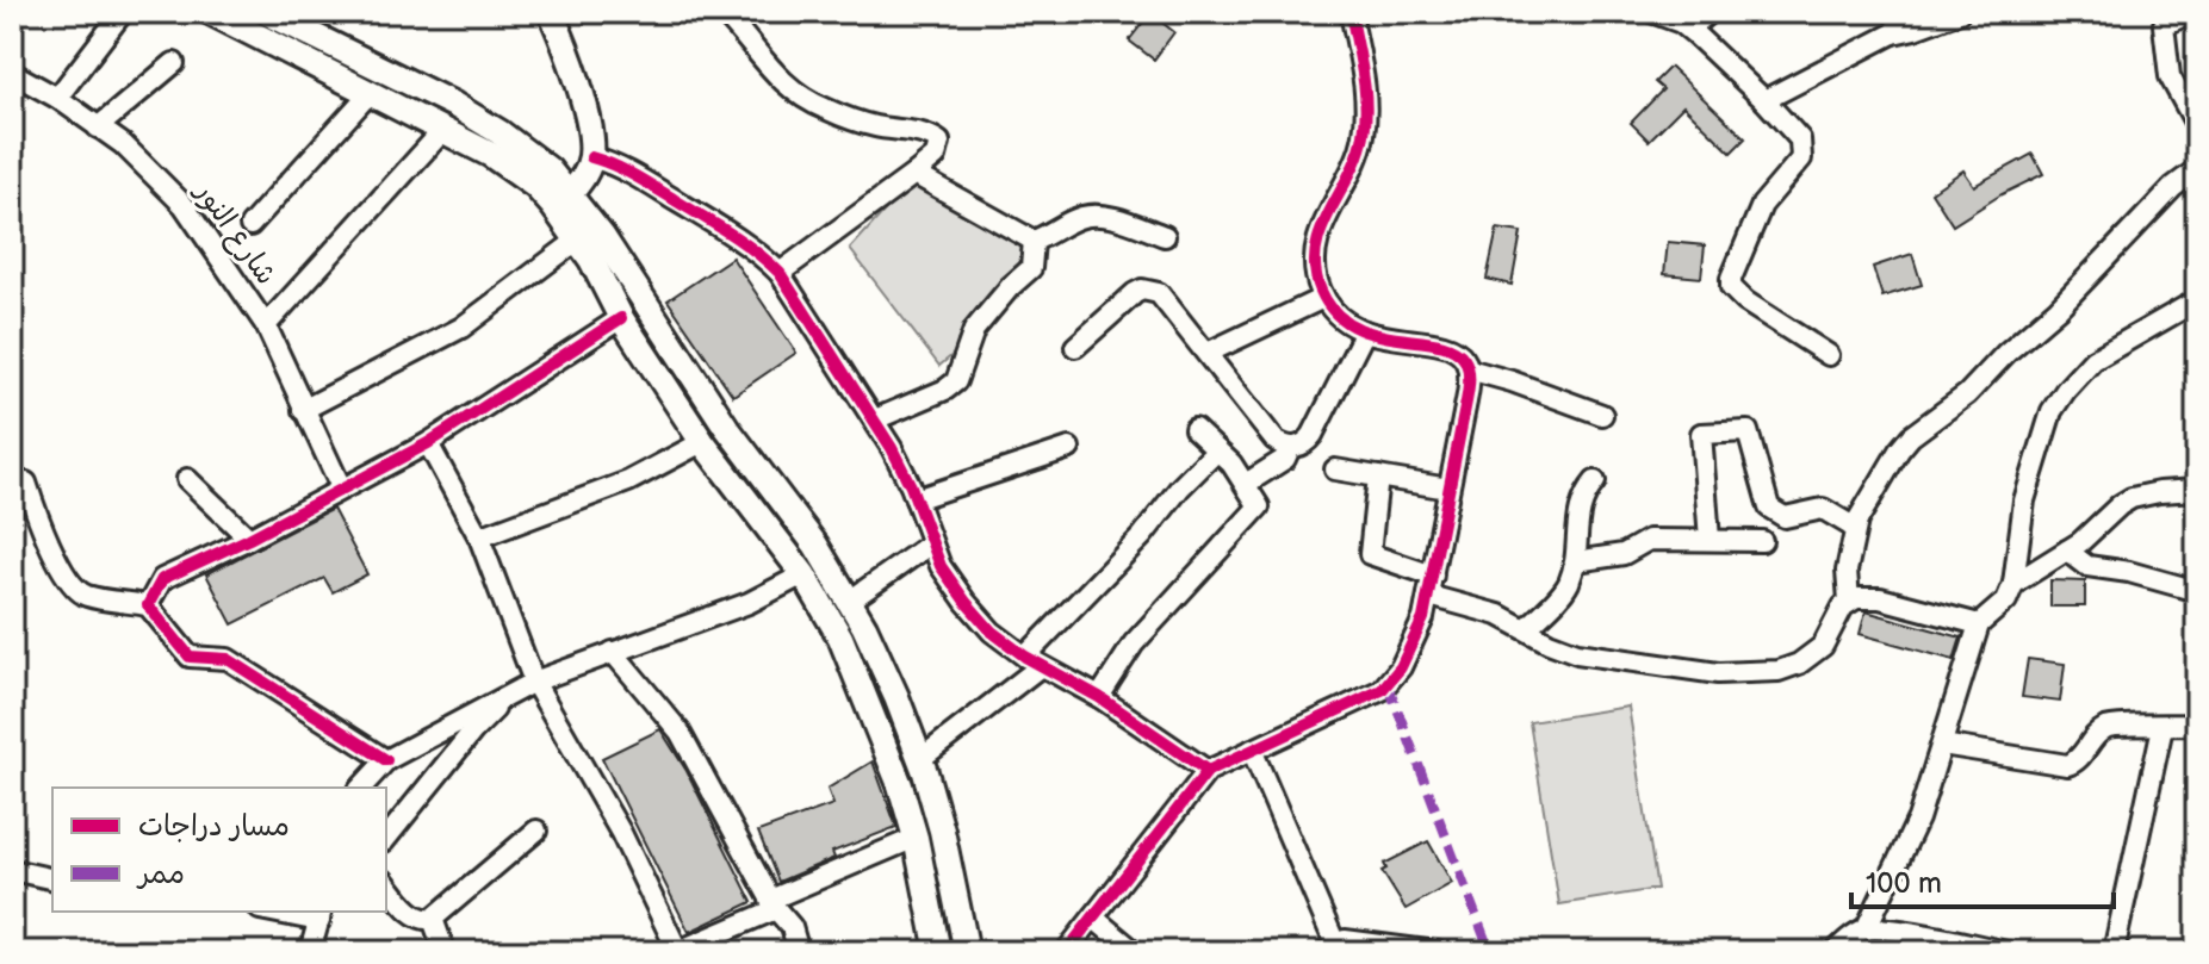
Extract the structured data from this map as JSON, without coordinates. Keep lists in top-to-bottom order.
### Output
{
  "streets": {
    "street": ["شارع النور"]
  },
  "legend": ["مسار دراجات", "ممر"],
  "scale_bar": "100 m"
}
